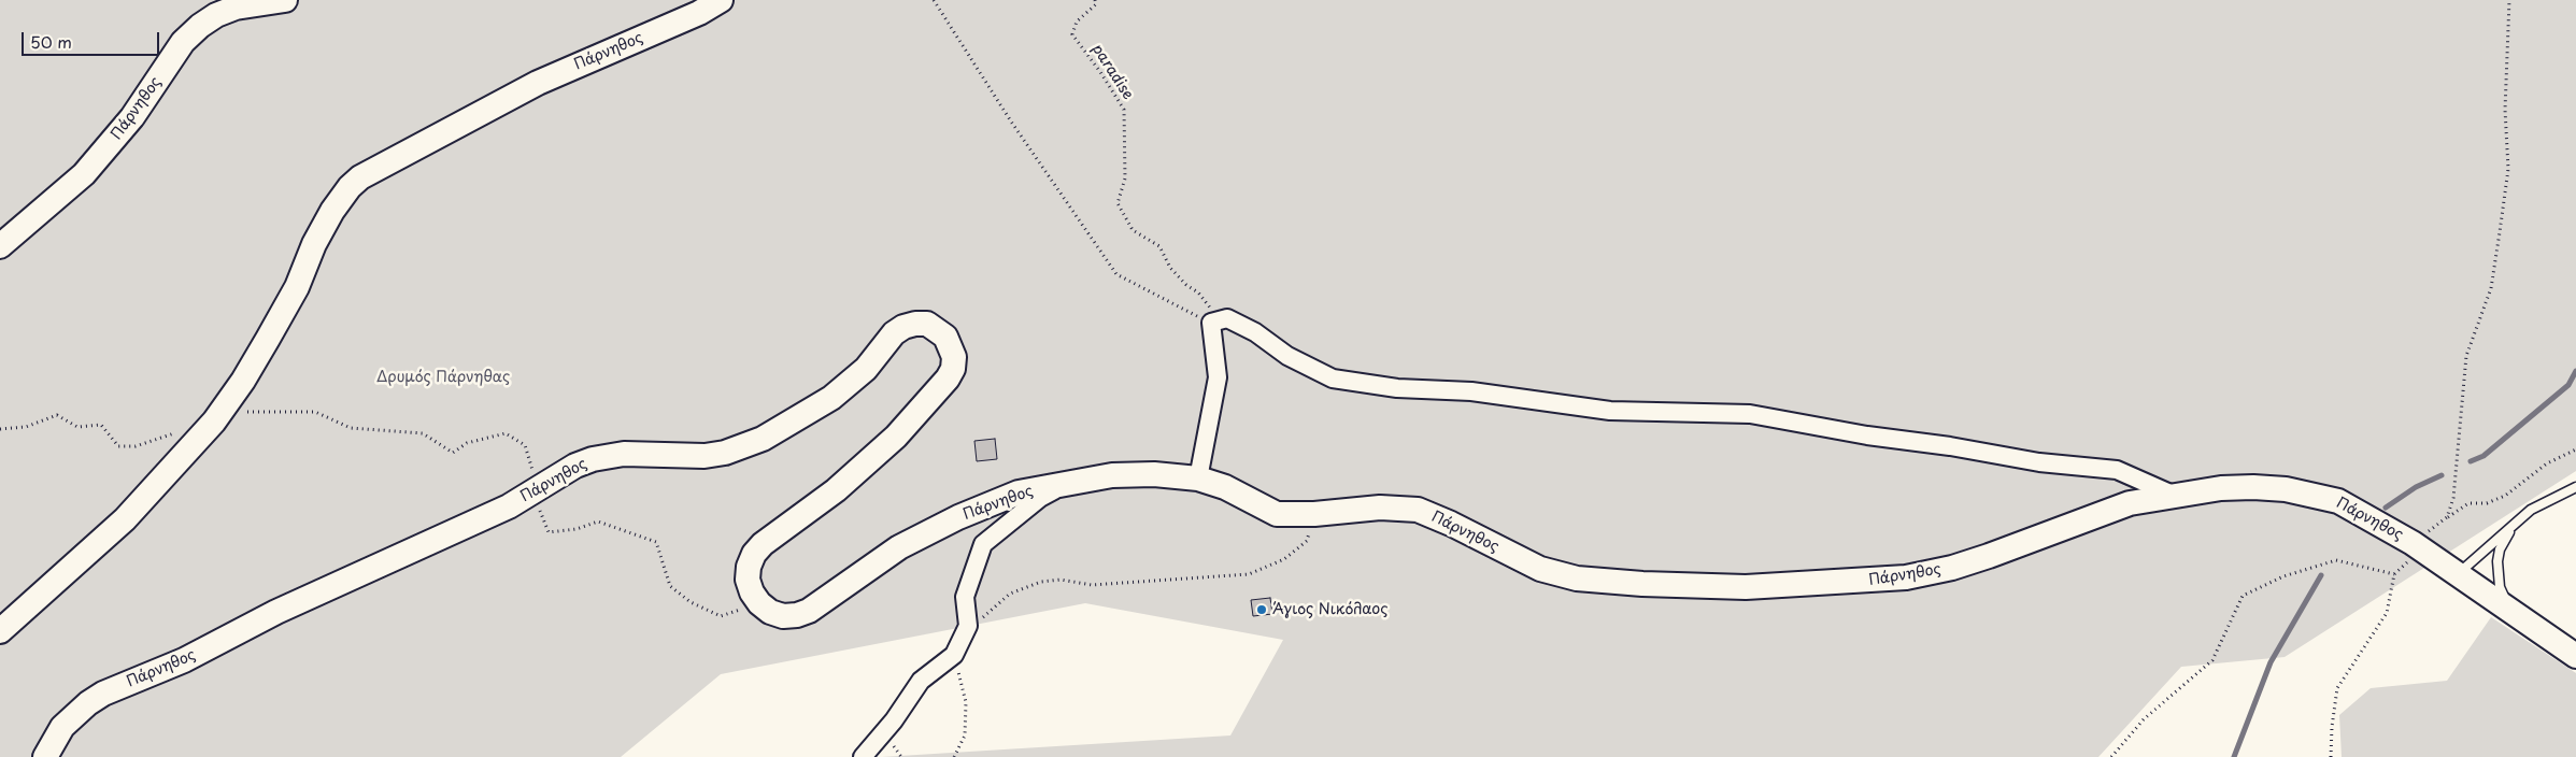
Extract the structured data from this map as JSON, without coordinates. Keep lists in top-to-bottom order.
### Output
{
  "streets": {
    "main road": ["Πάρνηθος"],
    "path": ["paradise"]
  },
  "parks": ["Δρυμός Πάρνηθας"],
  "places": ["Άγιος Νικόλαος"],
  "scale_bar": "50 m"
}
